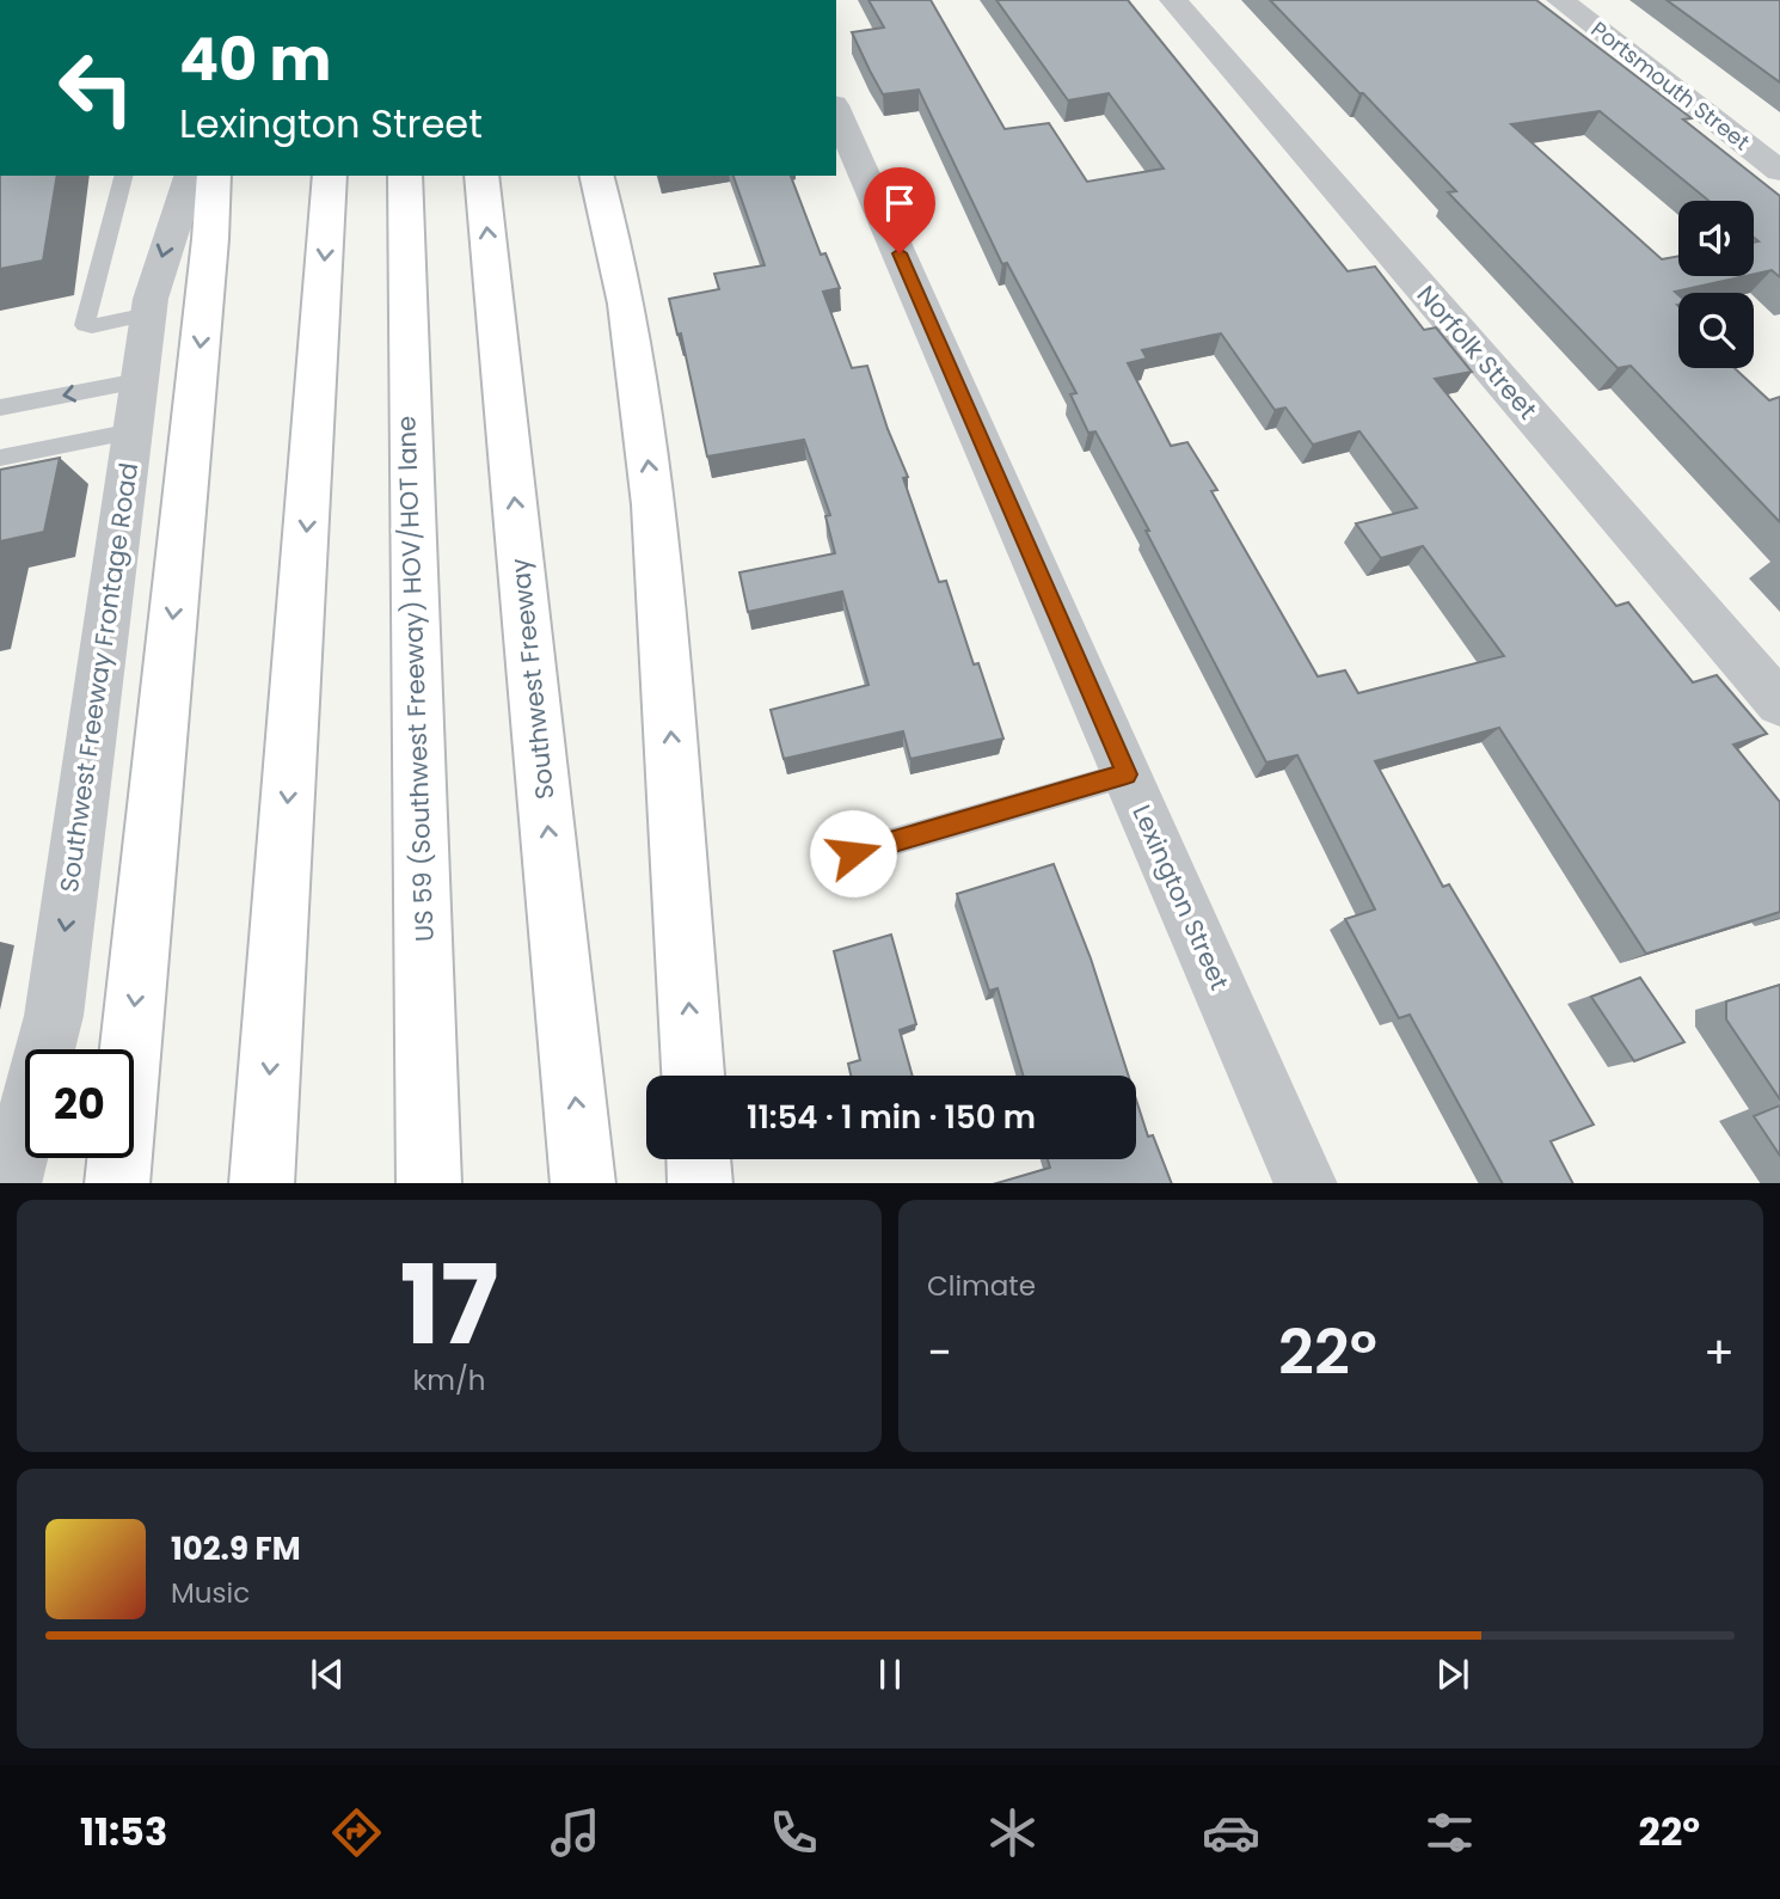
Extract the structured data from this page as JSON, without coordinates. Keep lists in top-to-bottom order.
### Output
{
  "streets": {
    "main road": ["US 59 (Southwest Freeway) HOV/HOT lane", "Southwest Freeway"],
    "street": [
      "Portsmouth Street",
      "Norfolk Street",
      "Southwest Freeway Frontage Road",
      "Lexington Street"
    ]
  },
  "one_way": ["Southwest Freeway Frontage Road"],
  "page": {
    "turn": ["40 m", "Lexington Street"],
    "limit": "20",
    "trip": "11:54 · 1 min · 150 m",
    "tile": [
      ["17", "km/h"],
      "Climate"
    ],
    "heat": ["−", "22°", "+"],
    "song": ["102.9 FM", "Music"],
    "tabs": ["11:53", "22°"]
  }
}
